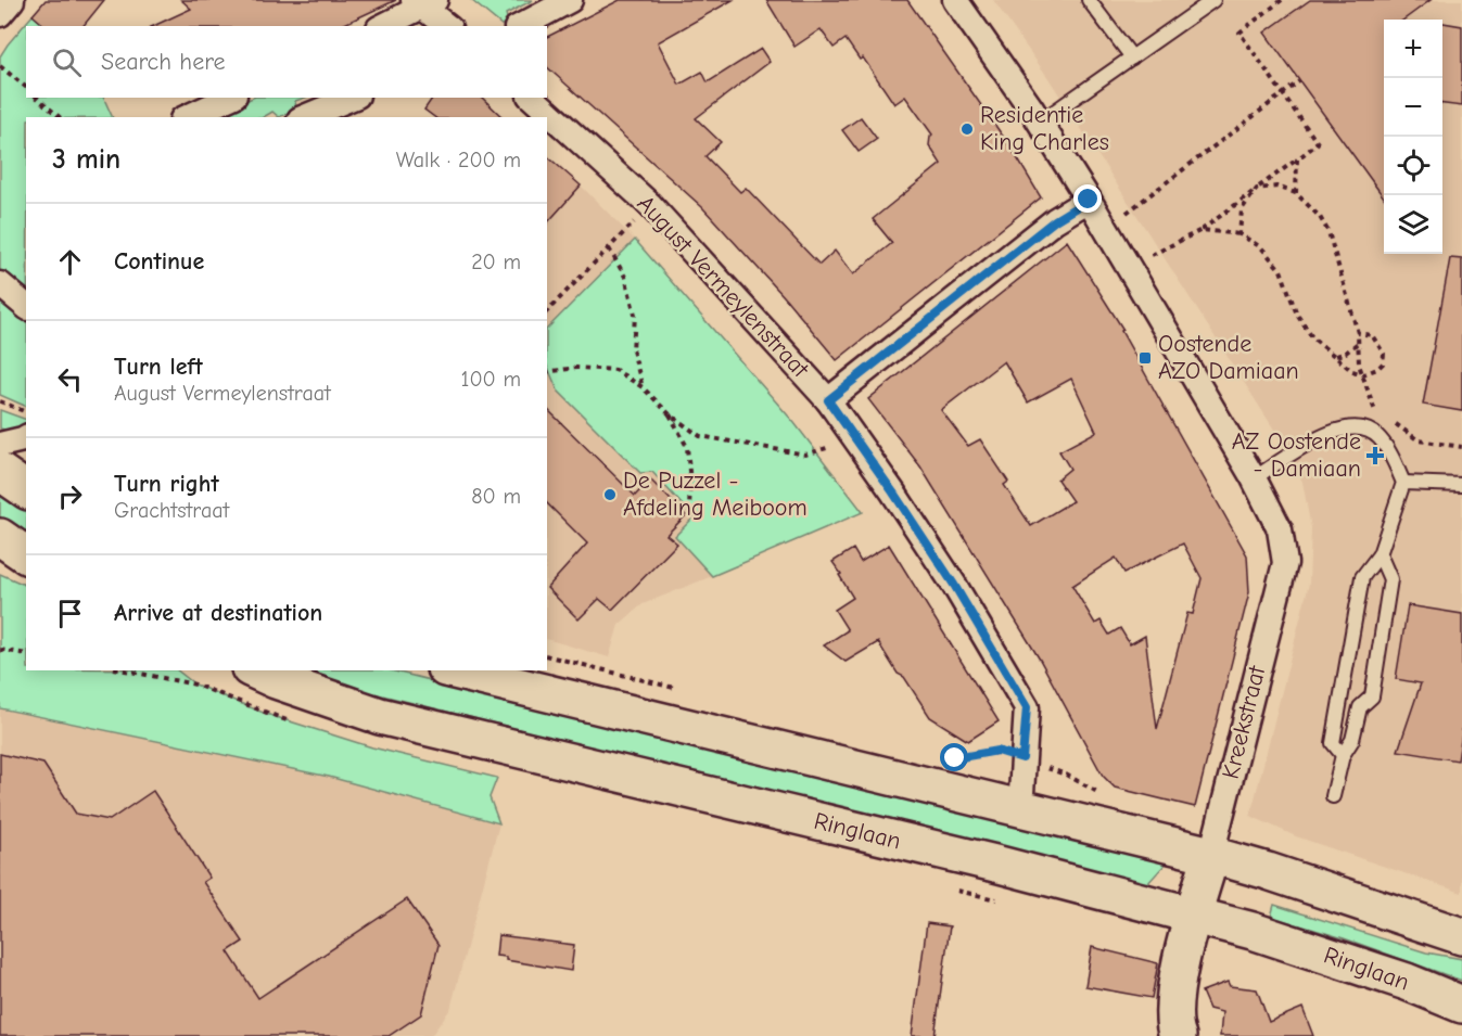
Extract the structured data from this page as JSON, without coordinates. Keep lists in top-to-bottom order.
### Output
{
  "streets": {
    "main road": ["Kreekstraat", "Ringlaan"],
    "street": ["August Vermeylenstraat"]
  },
  "crossings": [
    ["Kreekstraat", "Ringlaan"]
  ],
  "places": {
    "other": ["Residentie King Charles", "De Puzzel - Afdeling Meiboom"],
    "transit": ["Oostende AZO Damiaan"],
    "health": ["AZ Oostende - Damiaan"]
  },
  "page": {
    "map_buttons": ["+", "−"],
    "search": "Search here",
    "heading": ["3 min", "Walk · 200 m"],
    "list": [
      ["Continue", "20 m"],
      ["Turn left", "August Vermeylenstraat", "100 m"],
      ["Turn right", "Grachtstraat", "80 m"],
      "Arrive at destination"
    ]
  }
}
